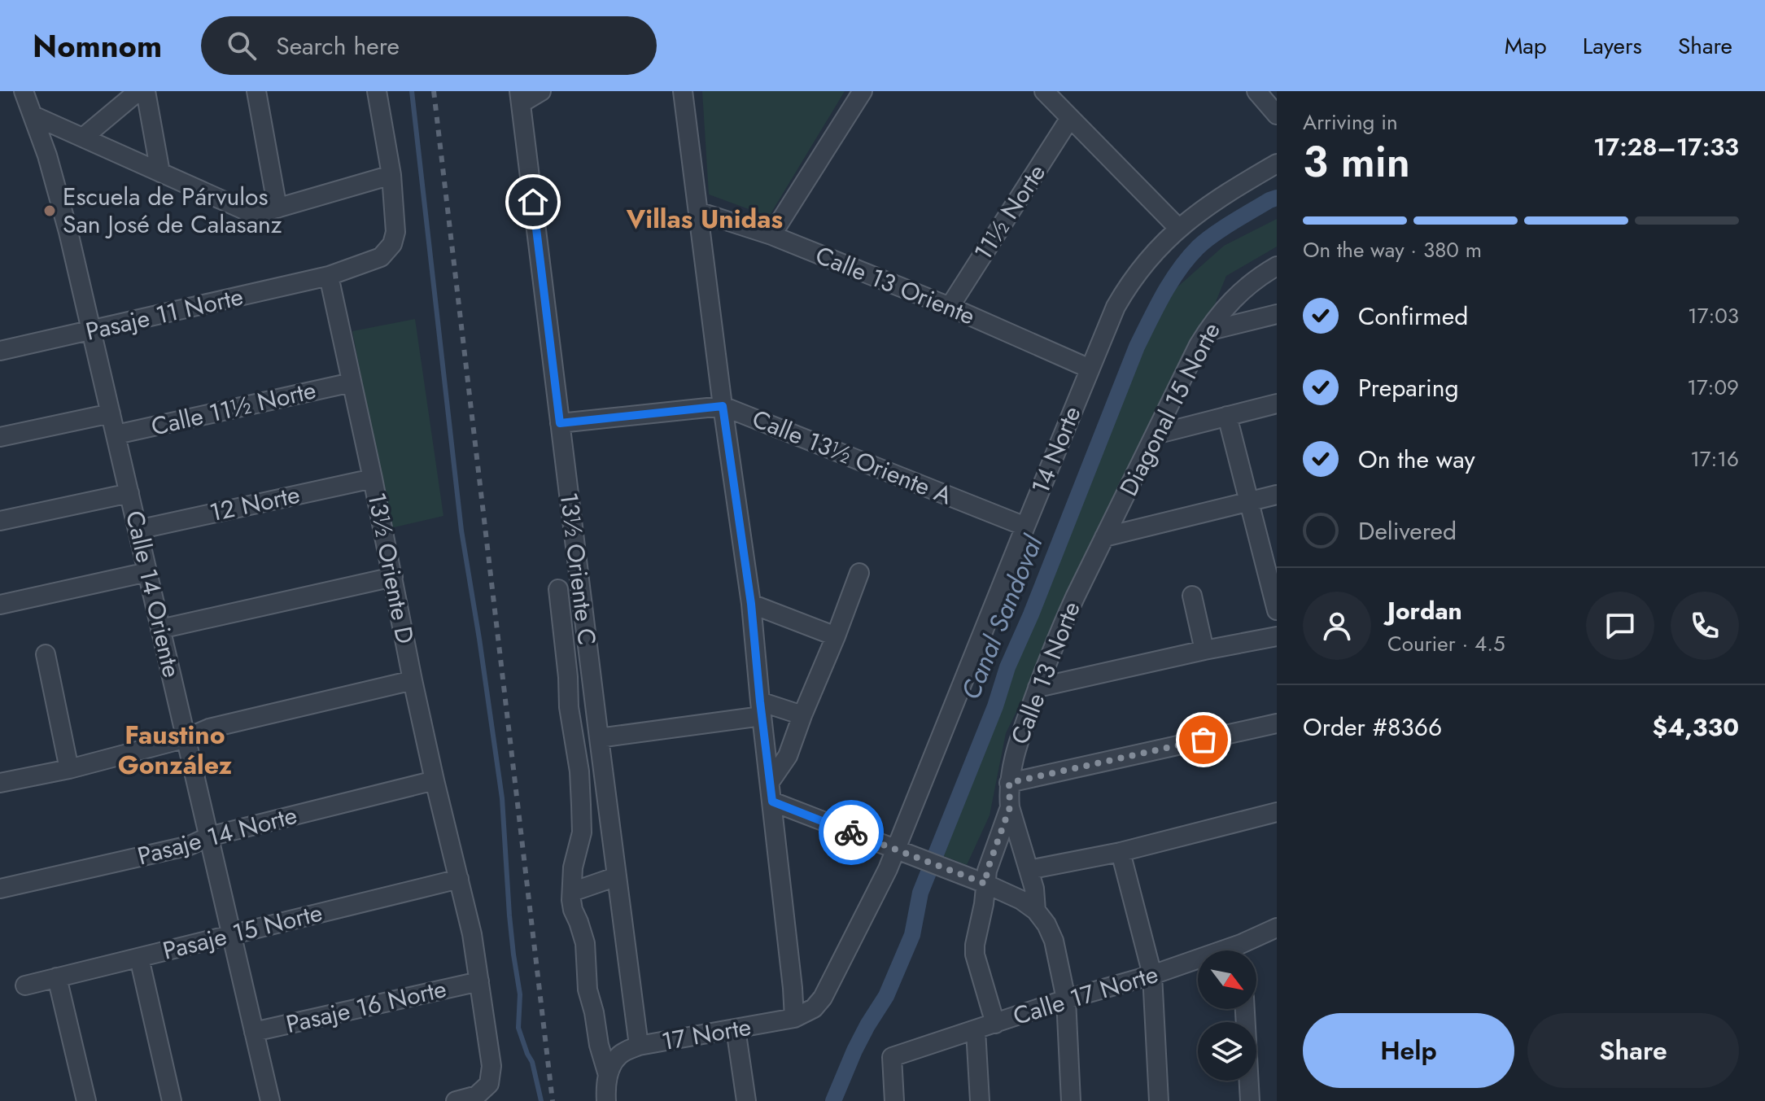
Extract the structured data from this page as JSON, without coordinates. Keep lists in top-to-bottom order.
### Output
{
  "streets": {
    "street": [
      "11½ Norte",
      "Calle 13 Oriente",
      "Pasaje 11 Norte",
      "Calle 11½ Norte",
      "Diagonal 15 Norte",
      "14 Norte",
      "Calle 13½ Oriente A",
      "12 Norte",
      "13½ Oriente D",
      "13½ Oriente C",
      "Calle 14 Oriente",
      "Calle 13 Norte",
      "Pasaje 14 Norte",
      "Pasaje 15 Norte",
      "Calle 17 Norte",
      "Pasaje 16 Norte",
      "17 Norte"
    ]
  },
  "crossings": [
    ["11½ Norte", "Calle 13 Oriente"],
    ["Calle 13 Oriente", "14 Norte"],
    ["Pasaje 11 Norte", "13½ Oriente D"],
    ["Pasaje 11 Norte", "Calle 14 Oriente"],
    ["Calle 11½ Norte", "13½ Oriente D"],
    ["Calle 11½ Norte", "Calle 14 Oriente"],
    ["Diagonal 15 Norte", "Calle 13 Norte"],
    ["14 Norte", "Calle 13½ Oriente A"],
    ["14 Norte", "17 Norte"],
    ["Calle 13½ Oriente A", "13½ Oriente C"],
    ["12 Norte", "13½ Oriente D"],
    ["12 Norte", "Calle 14 Oriente"],
    ["13½ Oriente D", "Pasaje 14 Norte"],
    ["13½ Oriente D", "Pasaje 15 Norte"],
    ["13½ Oriente D", "Pasaje 16 Norte"],
    ["13½ Oriente C", "17 Norte"],
    ["Calle 14 Oriente", "Pasaje 14 Norte"],
    ["Calle 14 Oriente", "Pasaje 15 Norte"],
    ["Calle 14 Oriente", "Pasaje 16 Norte"],
    ["Calle 13 Norte", "Calle 17 Norte"]
  ],
  "districts": ["Villas Unidas", "Faustino González"],
  "water": ["Canal Sandoval"],
  "places": ["Escuela de Párvulos San José de Calasanz"],
  "north": "bottom right",
  "page": {
    "header": "Nomnom",
    "search": "Search here",
    "nav": ["Map", "Layers", "Share"],
    "heading": ["3 min", "Arriving in", "17:28–17:33"],
    "panel": [
      "Jordan",
      "Courier · 4.5",
      "Order #8366",
      "$4,330"
    ],
    "bar": "On the way · 380 m",
    "list": [
      ["Confirmed", "17:03"],
      ["Preparing", "17:09"],
      ["On the way", "17:16"],
      "Delivered"
    ],
    "buttons": ["Help", "Share"]
  }
}
